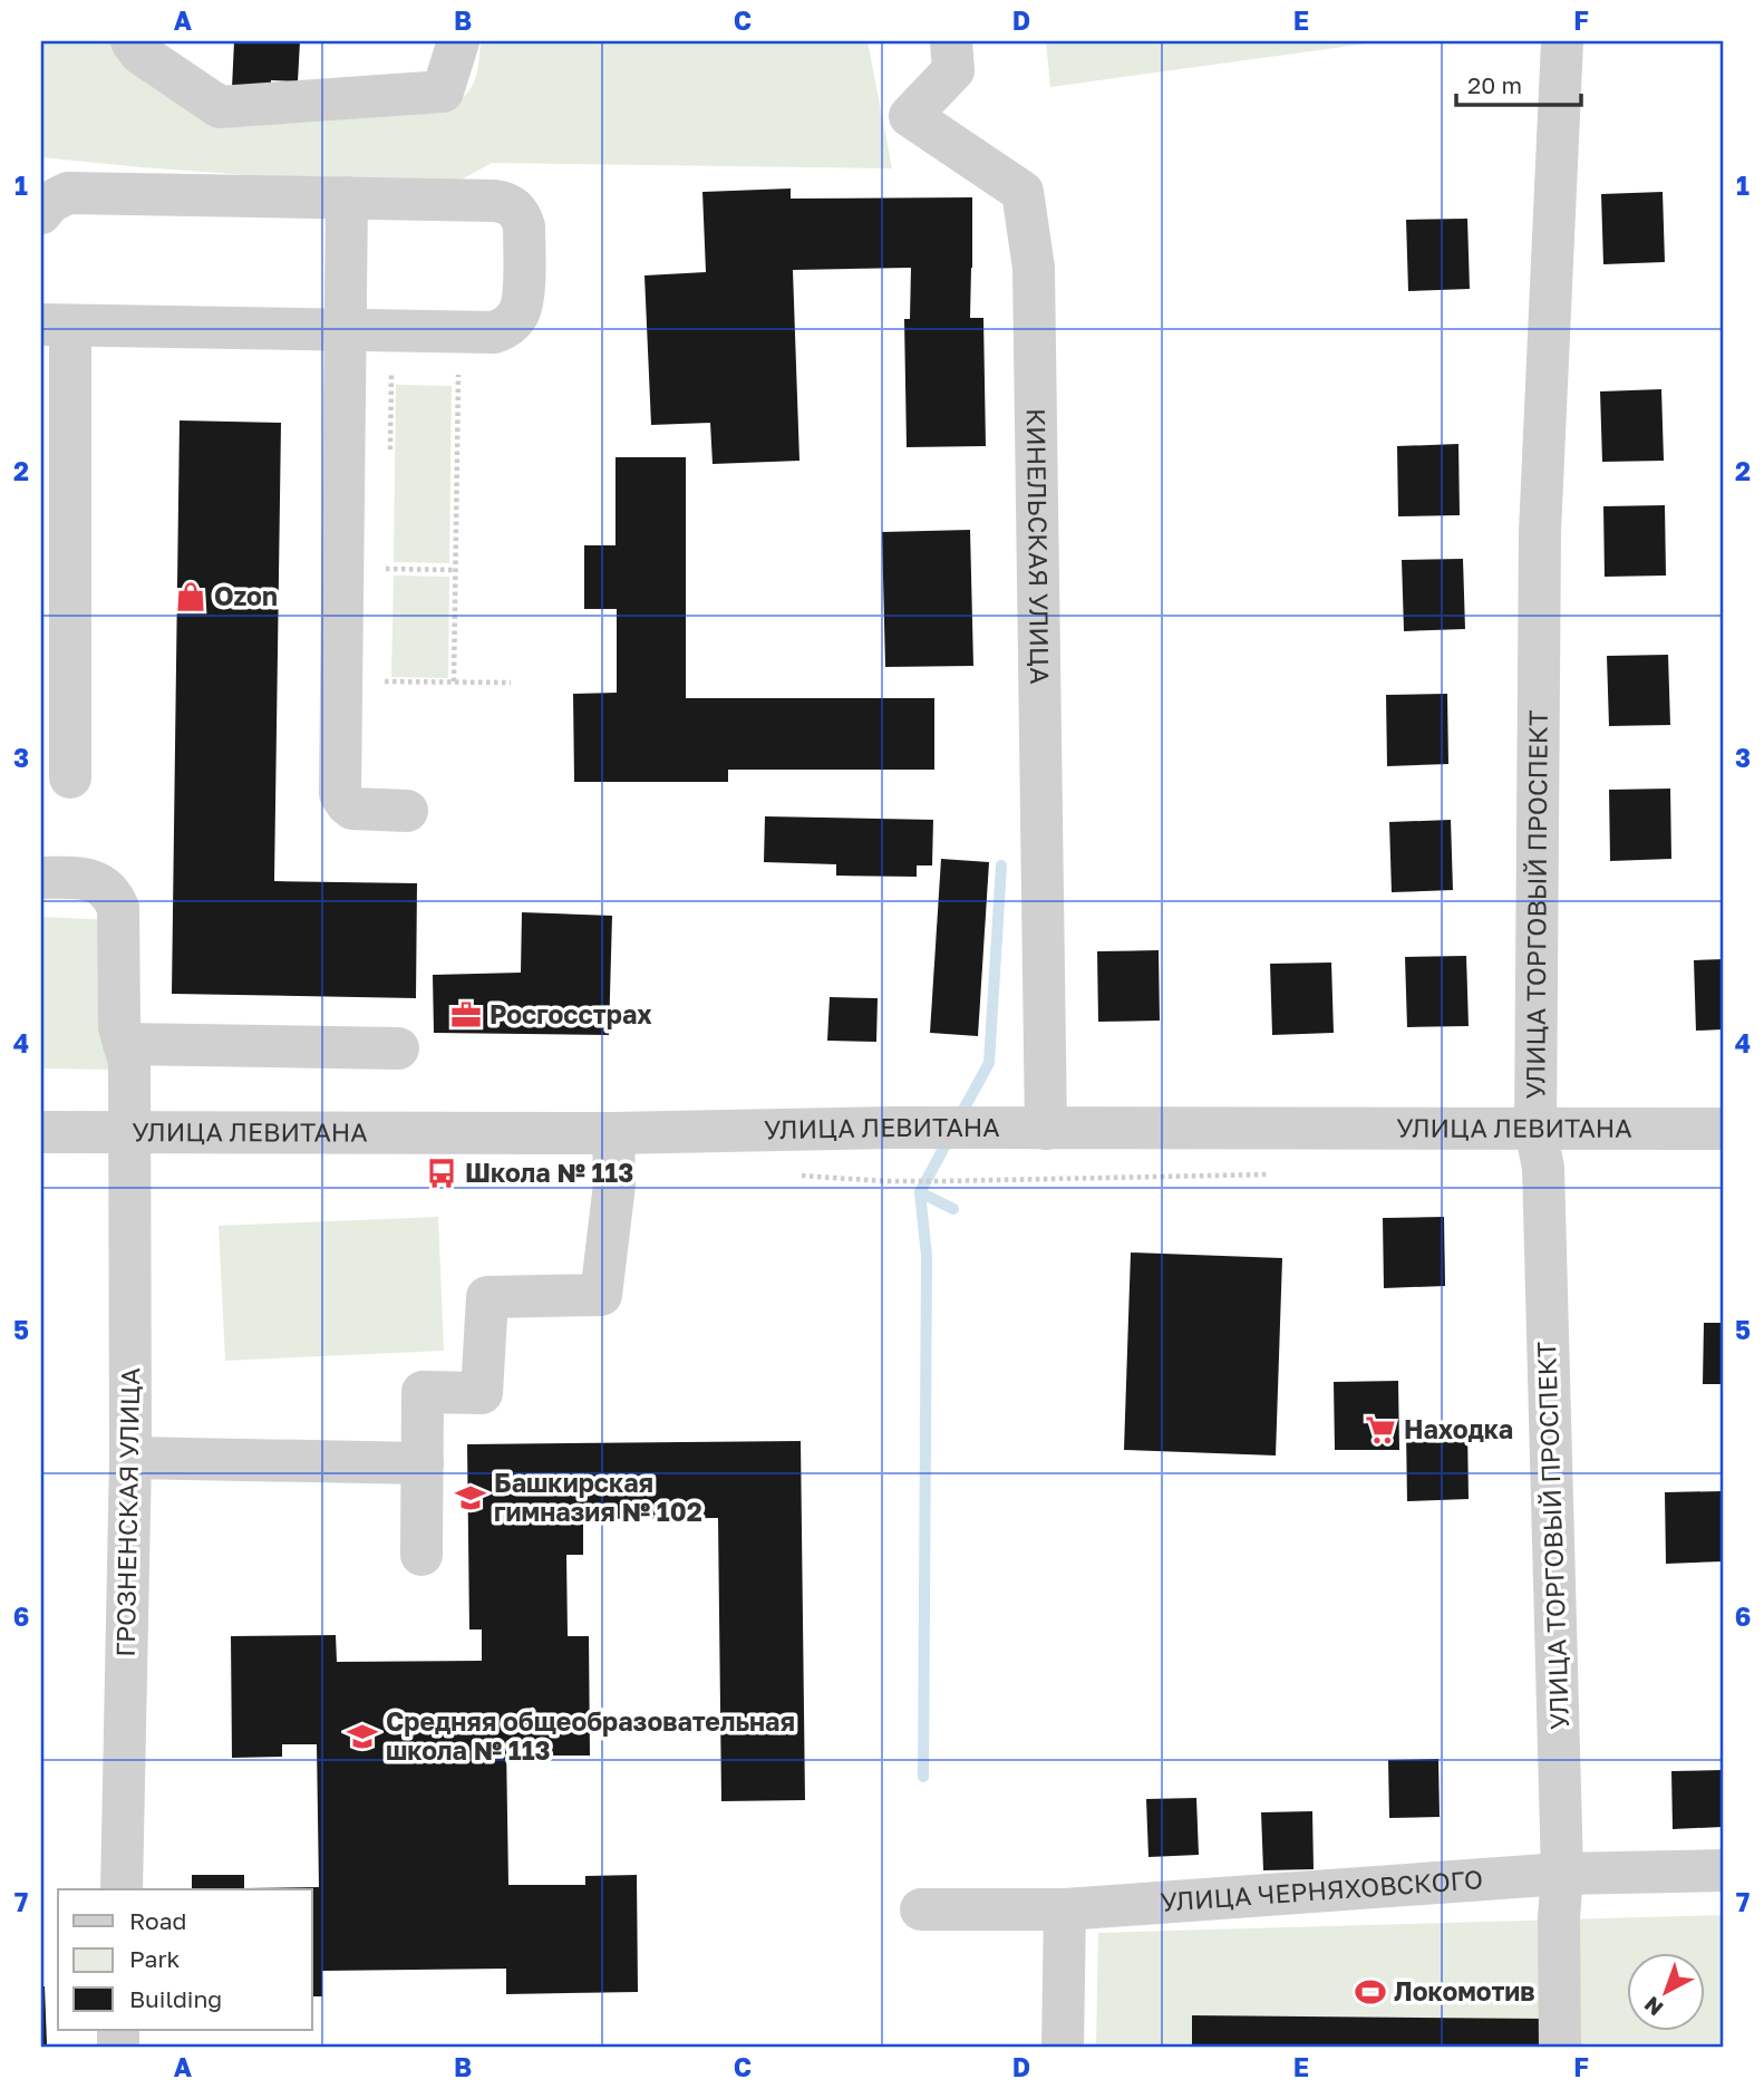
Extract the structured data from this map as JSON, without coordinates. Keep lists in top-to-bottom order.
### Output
{
  "streets": {
    "street": [
      "КИНЕЛЬСКАЯ УЛИЦА",
      "УЛИЦА ТОРГОВЫЙ ПРОСПЕКТ",
      "УЛИЦА ЛЕВИТАНА",
      "ГРОЗНЕНСКАЯ УЛИЦА",
      "УЛИЦА ЧЕРНЯХОВСКОГО"
    ]
  },
  "crossings": [
    ["КИНЕЛЬСКАЯ УЛИЦА", "УЛИЦА ЛЕВИТАНА"],
    ["УЛИЦА ТОРГОВЫЙ ПРОСПЕКТ", "УЛИЦА ЛЕВИТАНА"],
    ["УЛИЦА ТОРГОВЫЙ ПРОСПЕКТ", "УЛИЦА ЧЕРНЯХОВСКОГО"],
    ["УЛИЦА ЛЕВИТАНА", "ГРОЗНЕНСКАЯ УЛИЦА"]
  ],
  "places": {
    "shop": ["Ozon"],
    "office": ["Росгосстрах"],
    "bus stop": ["Школа № 113"],
    "supermarket": ["Находка"],
    "school or university": ["Башкирская гимназия № 102", "Средняя общеобразовательная школа № 113"],
    "sports": ["Локомотив"]
  },
  "legend": ["Road", "Park", "Building"],
  "scale_bar": "20 m",
  "north": "bottom left",
  "grid": {
    "columns": [
      "A",
      "B",
      "C",
      "D",
      "E",
      "F"
    ],
    "rows": [
      "1",
      "2",
      "3",
      "4",
      "5",
      "6",
      "7"
    ]
  }
}
